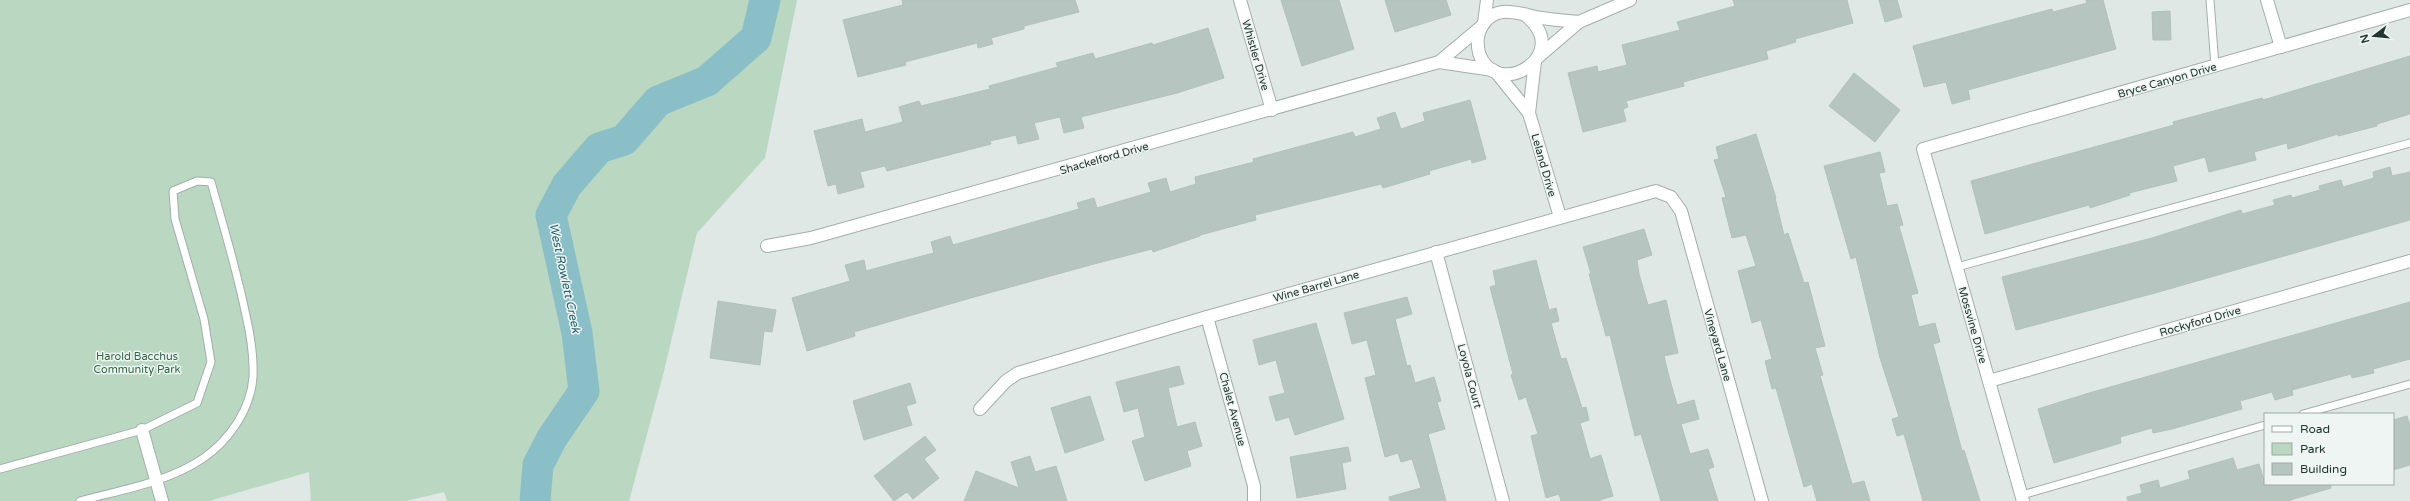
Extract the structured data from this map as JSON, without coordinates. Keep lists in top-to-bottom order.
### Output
{
  "streets": {
    "street": [
      "Whistler Drive",
      "Bryce Canyon Drive",
      "Shackelford Drive",
      "Leland Drive",
      "Wine Barrel Lane",
      "Rockyford Drive",
      "Mossvine Drive",
      "Vineyard Lane",
      "Loyola Court",
      "Chalet Avenue"
    ]
  },
  "crossings": [
    ["Whistler Drive", "Shackelford Drive"],
    ["Bryce Canyon Drive", "Mossvine Drive"],
    ["Shackelford Drive", "Leland Drive"],
    ["Leland Drive", "Wine Barrel Lane"],
    ["Wine Barrel Lane", "Vineyard Lane"],
    ["Wine Barrel Lane", "Loyola Court"],
    ["Wine Barrel Lane", "Chalet Avenue"],
    ["Rockyford Drive", "Mossvine Drive"]
  ],
  "water": ["West Rowlett Creek"],
  "parks": ["Harold Bacchus Community Park"],
  "legend": ["Road", "Park", "Building"],
  "north": "left"
}
